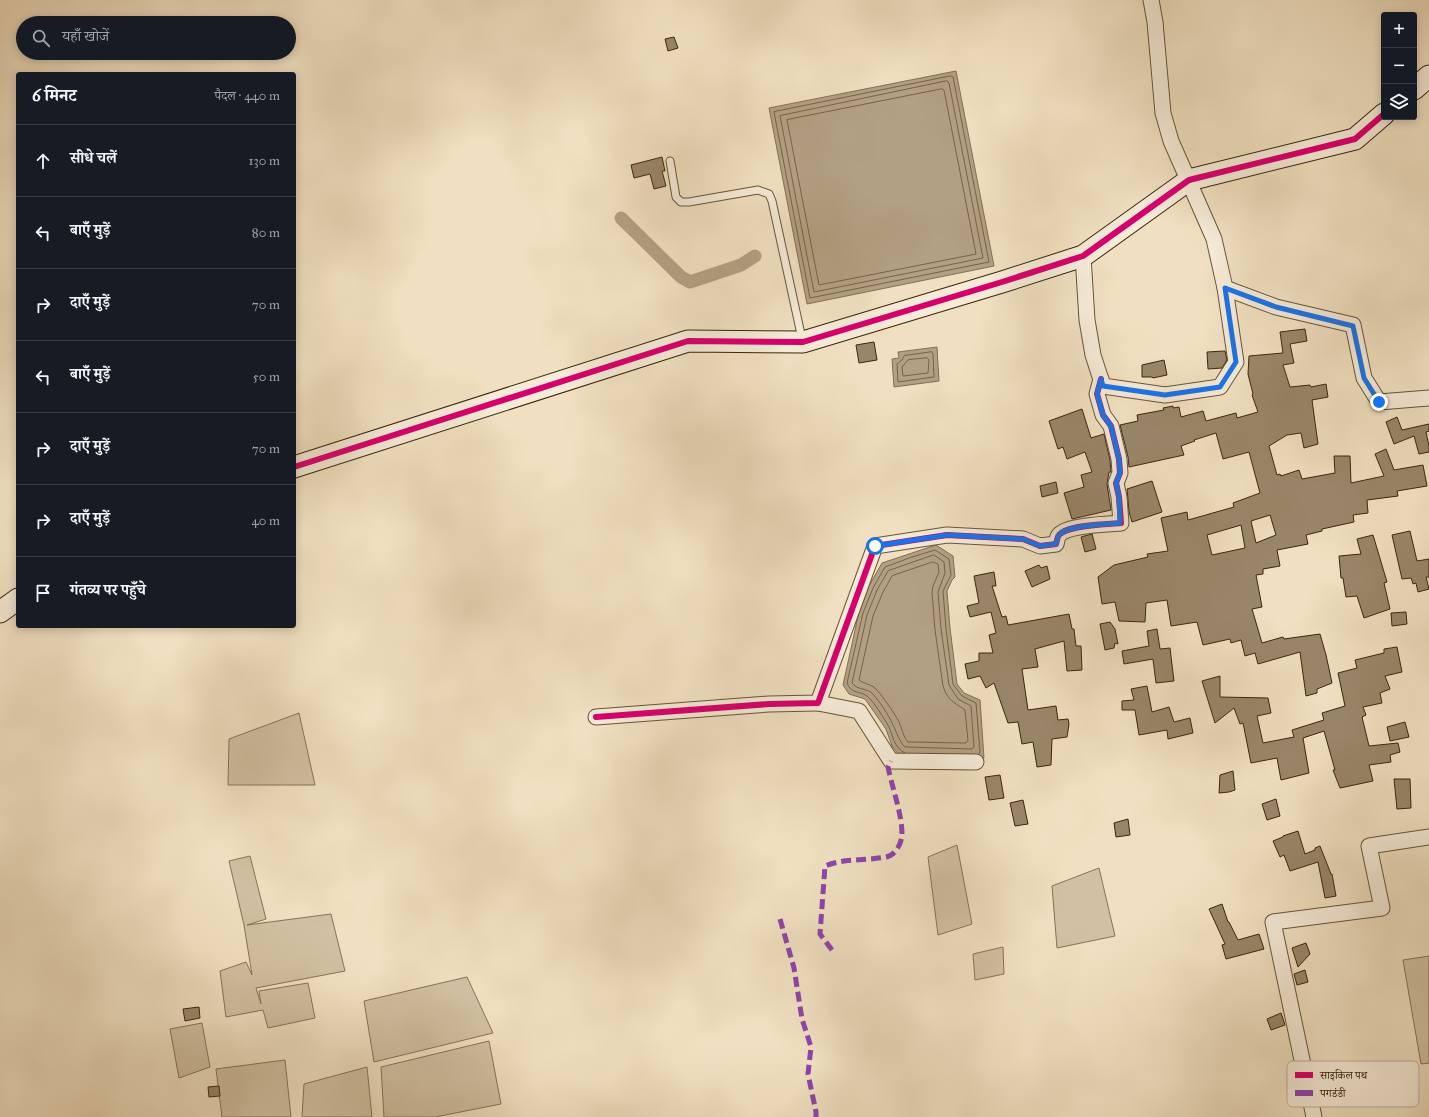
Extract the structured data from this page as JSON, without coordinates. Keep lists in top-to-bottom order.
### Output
{
  "legend": ["साइकिल पथ", "पगडंडी"],
  "page": {
    "map_buttons": ["+", "−"],
    "search": "यहाँ खोजें",
    "heading": ["6 मिनट", "पैदल · 440 m"],
    "list": [
      ["सीधे चलें", "130 m"],
      ["बाएँ मुड़ें", "80 m"],
      ["दाएँ मुड़ें", "70 m"],
      ["बाएँ मुड़ें", "50 m"],
      ["दाएँ मुड़ें", "70 m"],
      ["दाएँ मुड़ें", "40 m"],
      "गंतव्य पर पहुँचे"
    ]
  }
}
